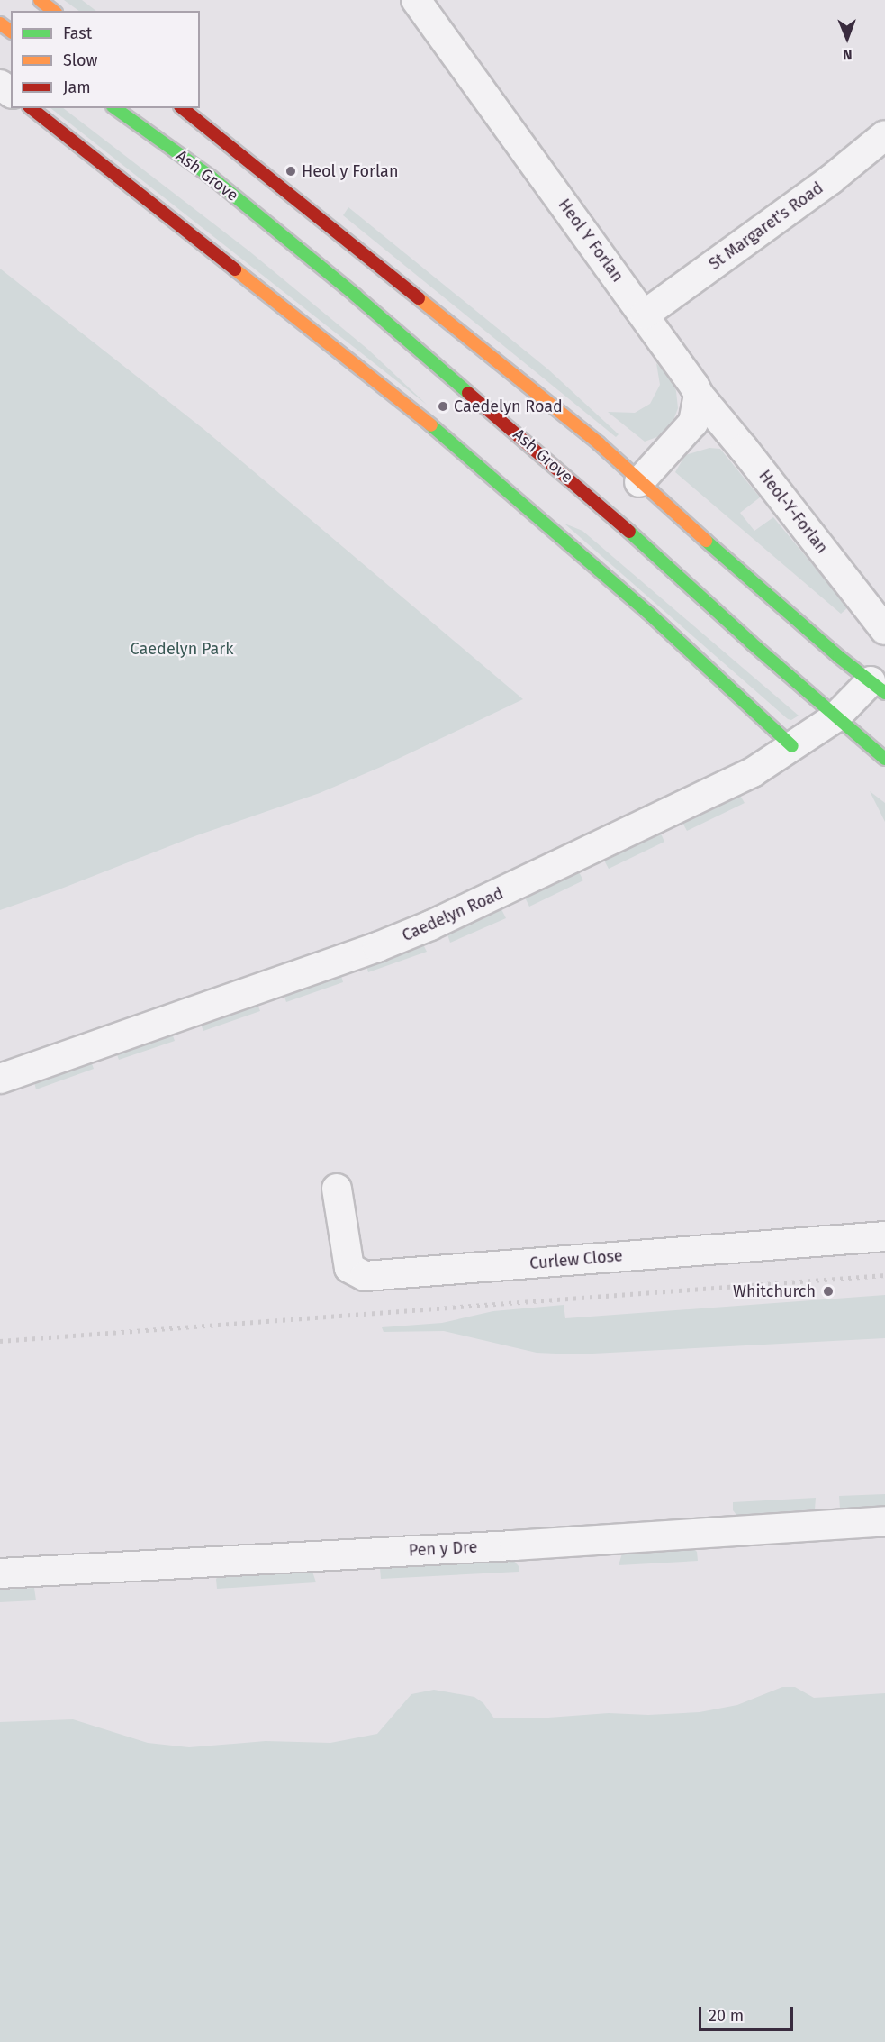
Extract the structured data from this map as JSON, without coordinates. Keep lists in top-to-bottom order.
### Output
{
  "streets": {
    "main road": ["Ash Grove"],
    "street": [
      "St Margaret's Road",
      "Heol Y Forlan",
      "Heol-Y-Forlan",
      "Caedelyn Road",
      "Curlew Close",
      "Pen y Dre"
    ]
  },
  "crossings": [
    ["Ash Grove", "Caedelyn Road"],
    ["St Margaret's Road", "Heol Y Forlan"],
    ["Heol Y Forlan", "Heol-Y-Forlan"]
  ],
  "parks": ["Caedelyn Park"],
  "places": ["Heol y Forlan", "Caedelyn Road", "Whitchurch"],
  "legend": ["Fast", "Slow", "Jam"],
  "scale_bar": "20 m",
  "north": "bottom"
}
